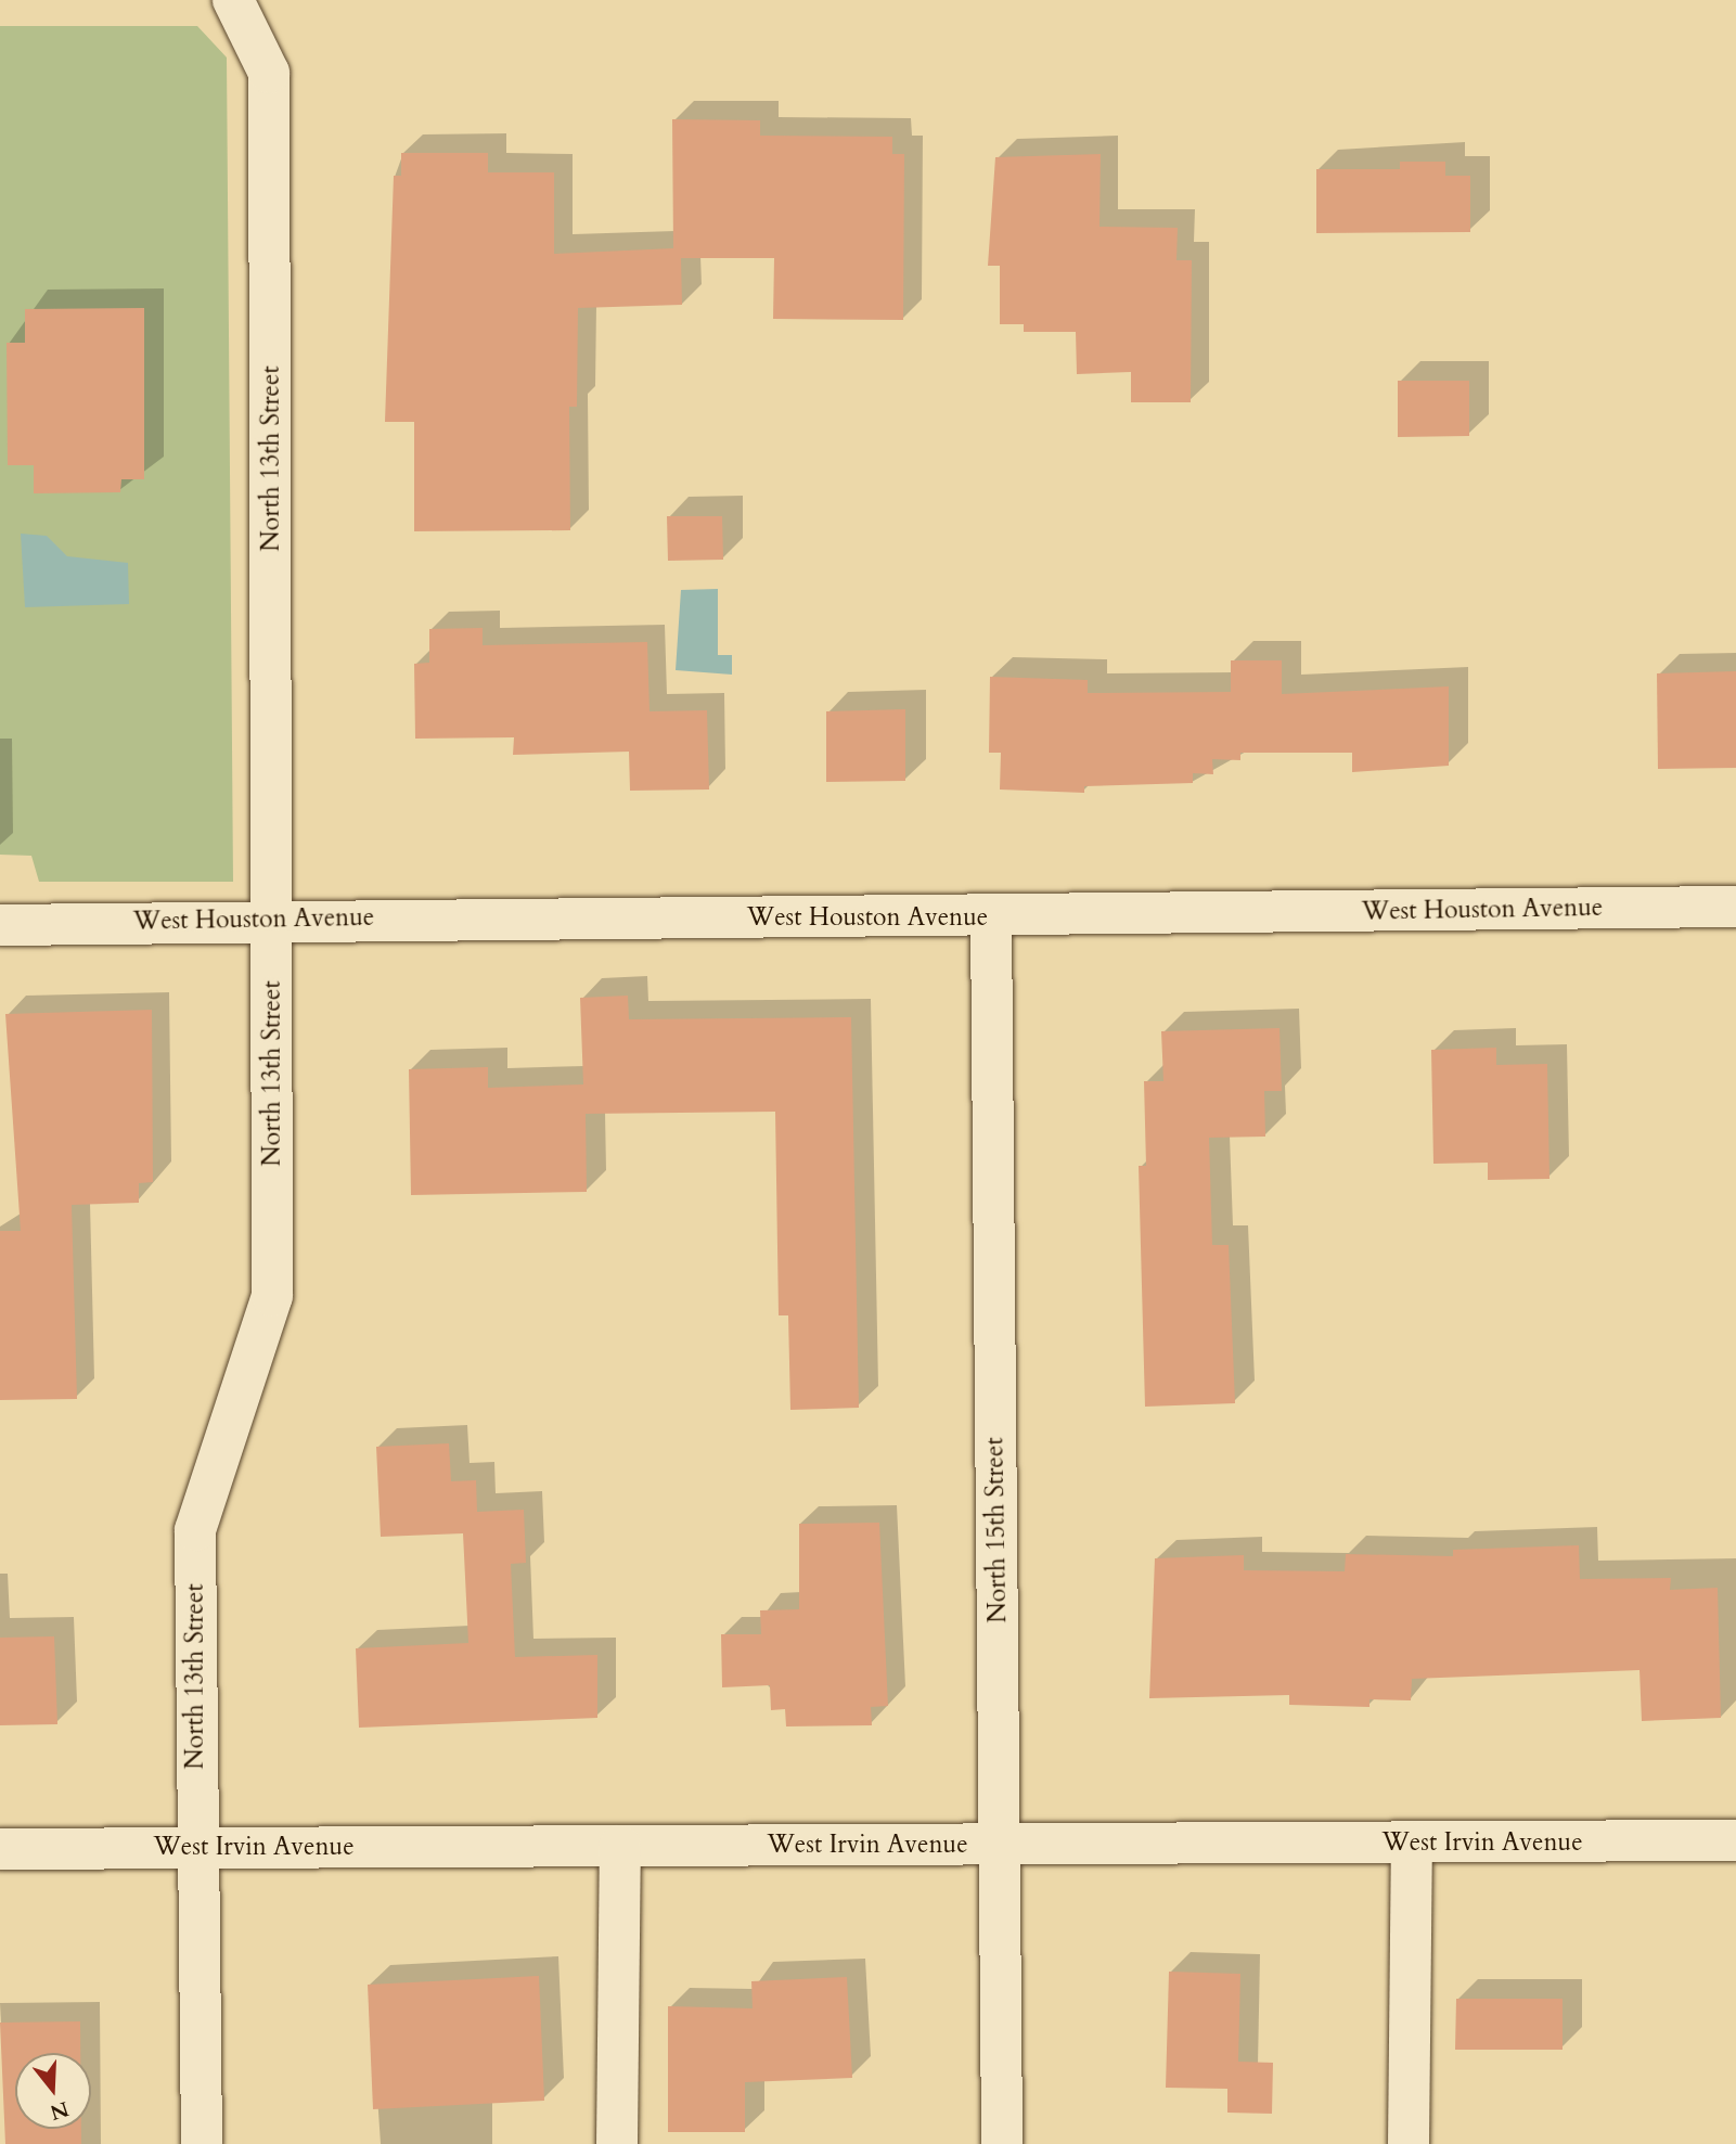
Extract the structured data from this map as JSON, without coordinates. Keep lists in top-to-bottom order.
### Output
{
  "streets": {
    "street": [
      "North 13th Street",
      "West Houston Avenue",
      "North 15th Street",
      "West Irvin Avenue"
    ]
  },
  "crossings": [
    ["North 13th Street", "West Houston Avenue"],
    ["North 13th Street", "West Irvin Avenue"],
    ["West Houston Avenue", "North 15th Street"],
    ["North 15th Street", "West Irvin Avenue"]
  ],
  "north": "bottom"
}
